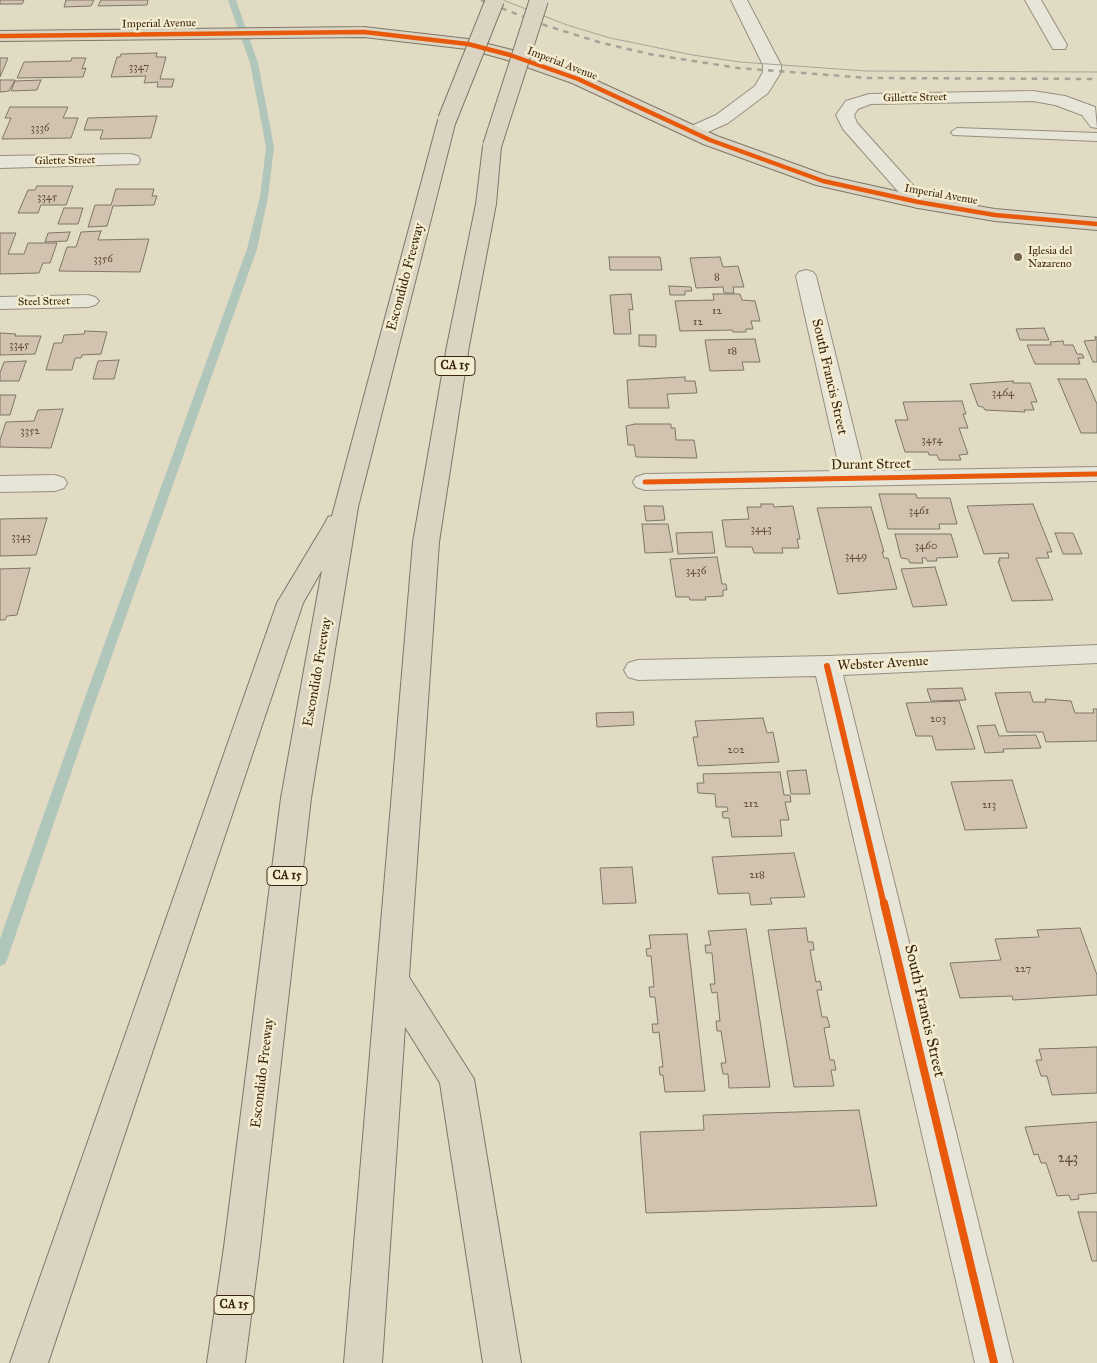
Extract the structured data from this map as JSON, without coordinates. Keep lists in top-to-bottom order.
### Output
{
  "streets": {
    "main road": ["Imperial Avenue", "Escondido Freeway", "CA 15"],
    "street": [
      "Gillette Street",
      "Gilette Street",
      "Steel Street",
      "South Francis Street",
      "Durant Street",
      "Webster Avenue"
    ]
  },
  "crossings": [
    ["Imperial Avenue", "Gillette Street"],
    ["South Francis Street", "Durant Street"],
    ["South Francis Street", "Webster Avenue"]
  ],
  "places": ["Iglesia del Nazareno"],
  "house_numbers": [
    "3347",
    "3336",
    "3345",
    "3356",
    "8",
    "12",
    "12",
    "3345",
    "18",
    "3464",
    "3352",
    "3454",
    "3461",
    "3443",
    "3343",
    "3460",
    "3449",
    "3436",
    "203",
    "202",
    "212",
    "213",
    "218",
    "227",
    "243"
  ]
}
